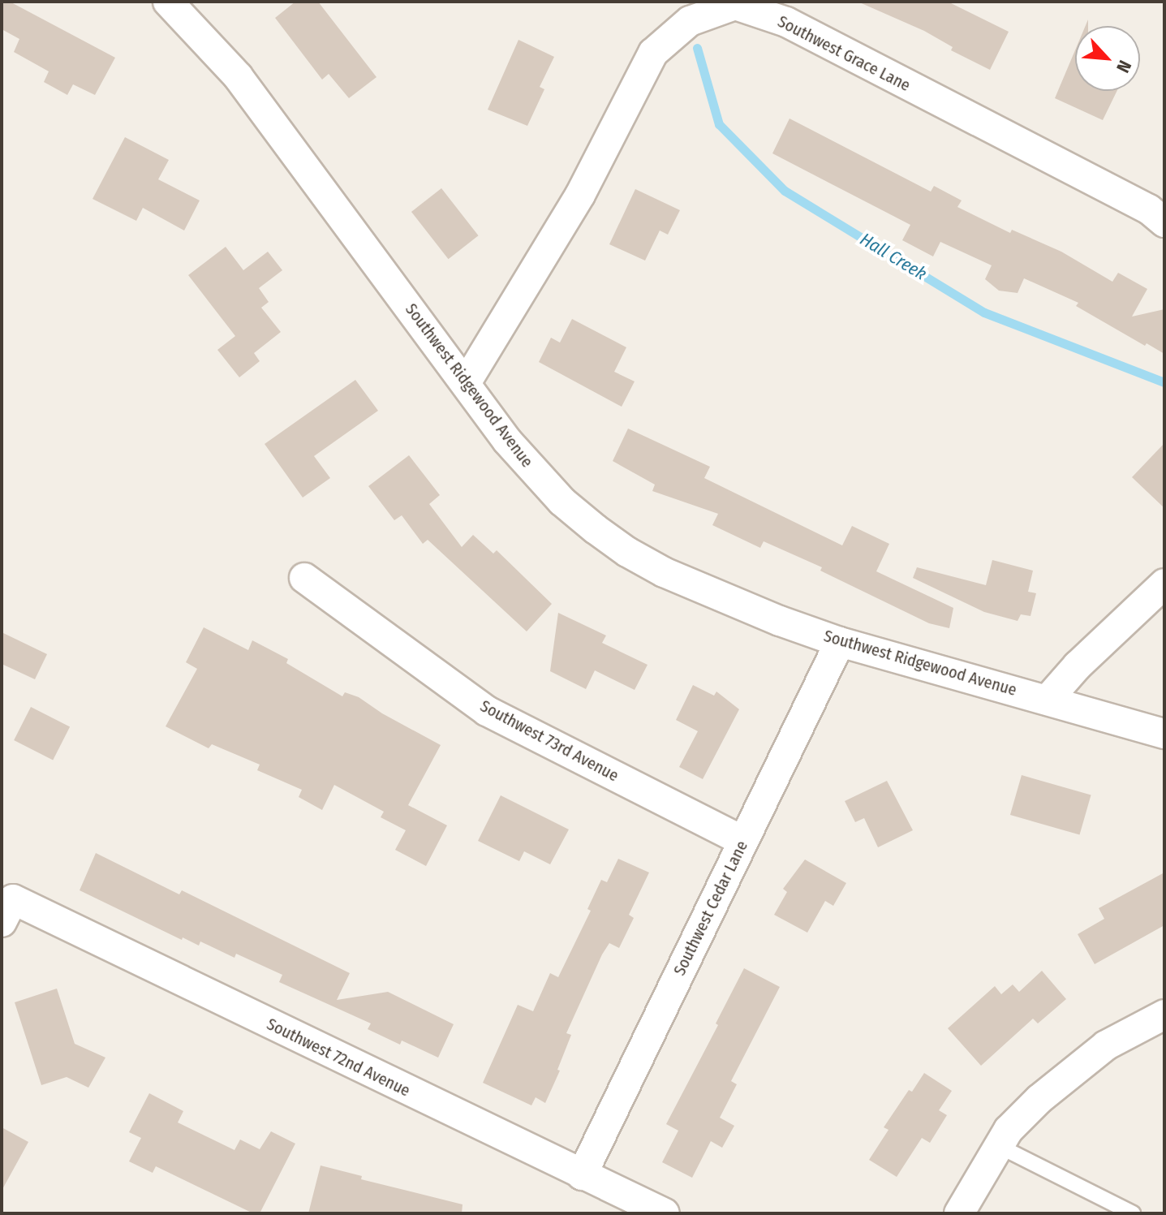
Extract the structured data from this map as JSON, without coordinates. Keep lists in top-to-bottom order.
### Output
{
  "streets": {
    "street": [
      "Southwest Grace Lane",
      "Southwest Ridgewood Avenue",
      "Southwest 73rd Avenue",
      "Southwest Cedar Lane",
      "Southwest 72nd Avenue"
    ]
  },
  "crossings": [
    ["Southwest Grace Lane", "Southwest Ridgewood Avenue"],
    ["Southwest Ridgewood Avenue", "Southwest Cedar Lane"],
    ["Southwest 73rd Avenue", "Southwest Cedar Lane"],
    ["Southwest Cedar Lane", "Southwest 72nd Avenue"]
  ],
  "water": ["Hall Creek"],
  "north": "bottom right"
}
